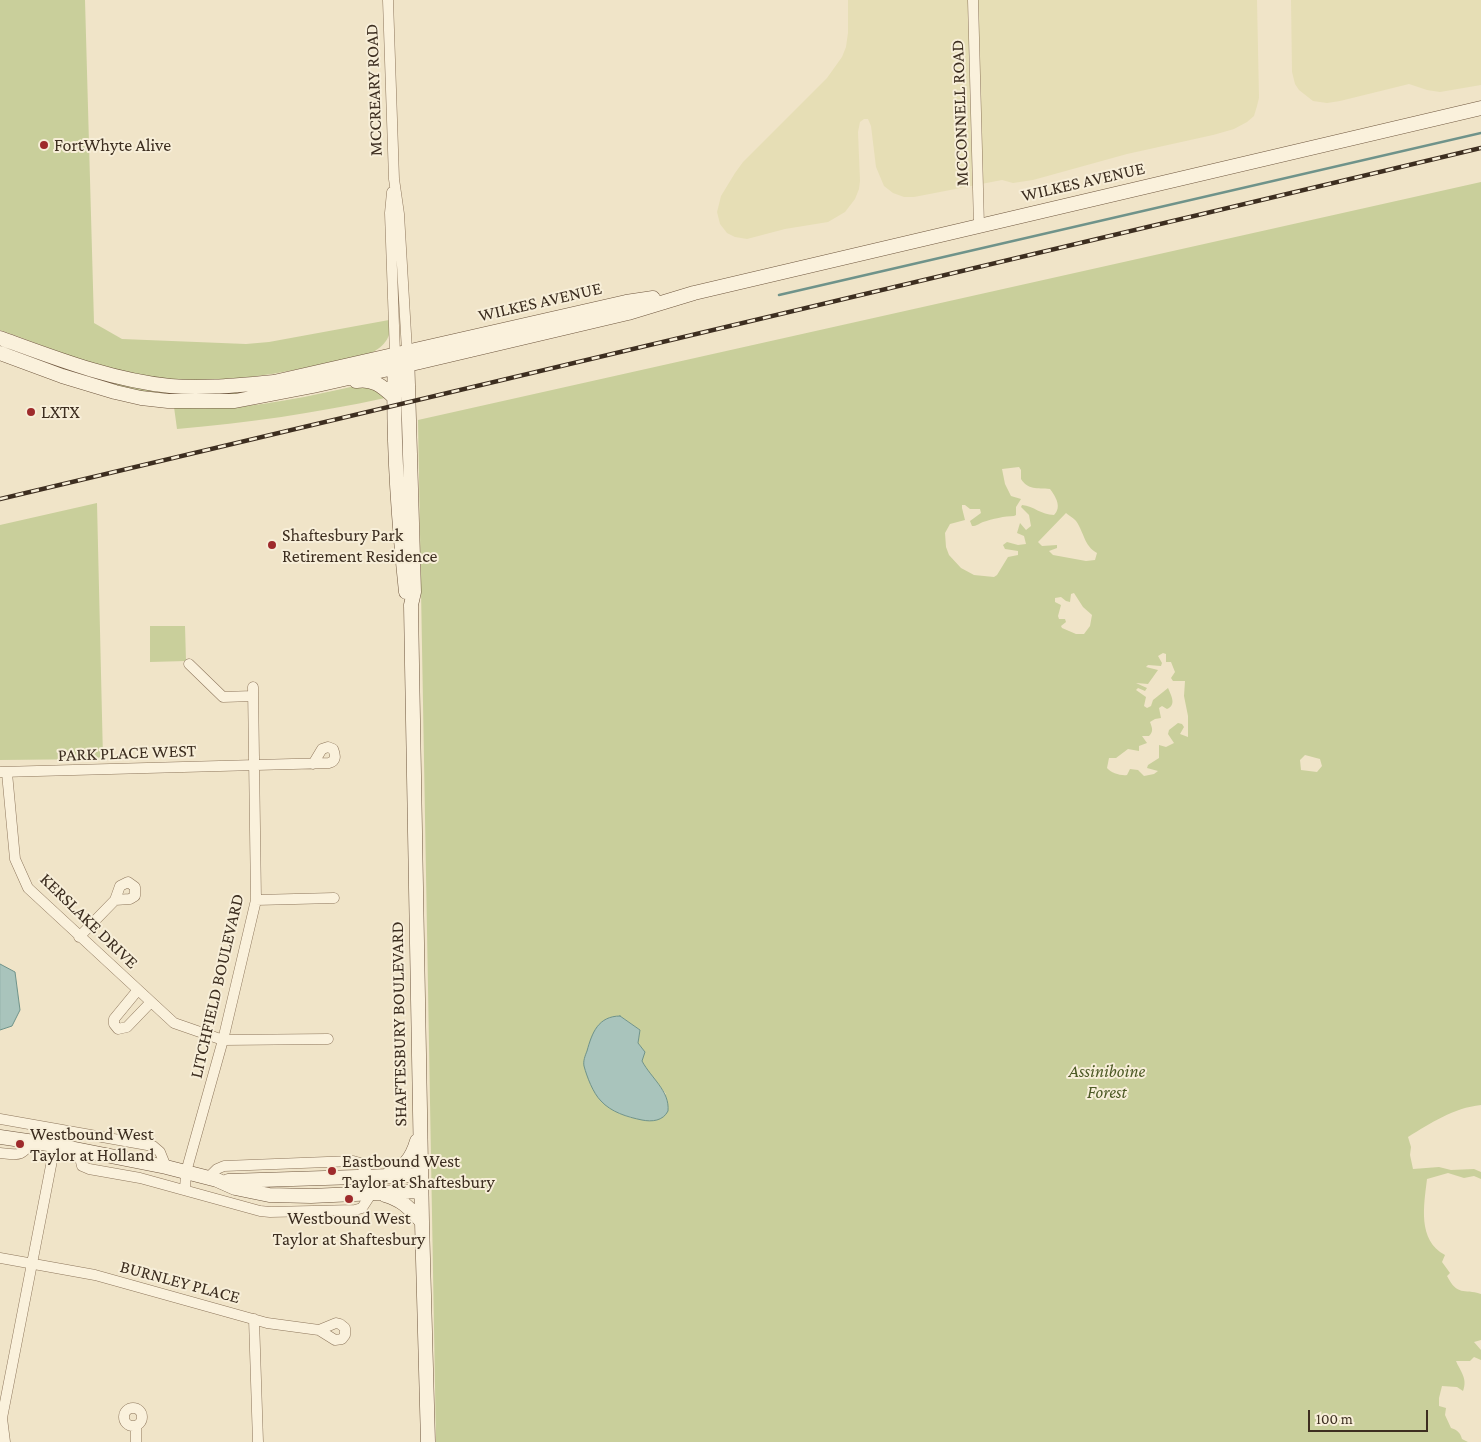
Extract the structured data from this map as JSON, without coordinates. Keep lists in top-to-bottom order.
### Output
{
  "streets": {
    "street": [
      "MCCREARY ROAD",
      "MCCONNELL ROAD",
      "WILKES AVENUE",
      "PARK PLACE WEST",
      "KERSLAKE DRIVE",
      "LITCHFIELD BOULEVARD",
      "SHAFTESBURY BOULEVARD",
      "BURNLEY PLACE"
    ]
  },
  "crossings": [
    ["MCCREARY ROAD", "WILKES AVENUE"],
    ["MCCREARY ROAD", "SHAFTESBURY BOULEVARD"],
    ["MCCONNELL ROAD", "WILKES AVENUE"],
    ["WILKES AVENUE", "SHAFTESBURY BOULEVARD"],
    ["PARK PLACE WEST", "KERSLAKE DRIVE"],
    ["PARK PLACE WEST", "LITCHFIELD BOULEVARD"],
    ["KERSLAKE DRIVE", "LITCHFIELD BOULEVARD"]
  ],
  "parks": ["Assiniboine Forest"],
  "places": [
    "FortWhyte Alive",
    "LXTX",
    "Shaftesbury Park Retirement Residence",
    "Westbound West Taylor at Holland",
    "Eastbound West Taylor at Shaftesbury",
    "Westbound West Taylor at Shaftesbury"
  ],
  "scale_bar": "100 m"
}
